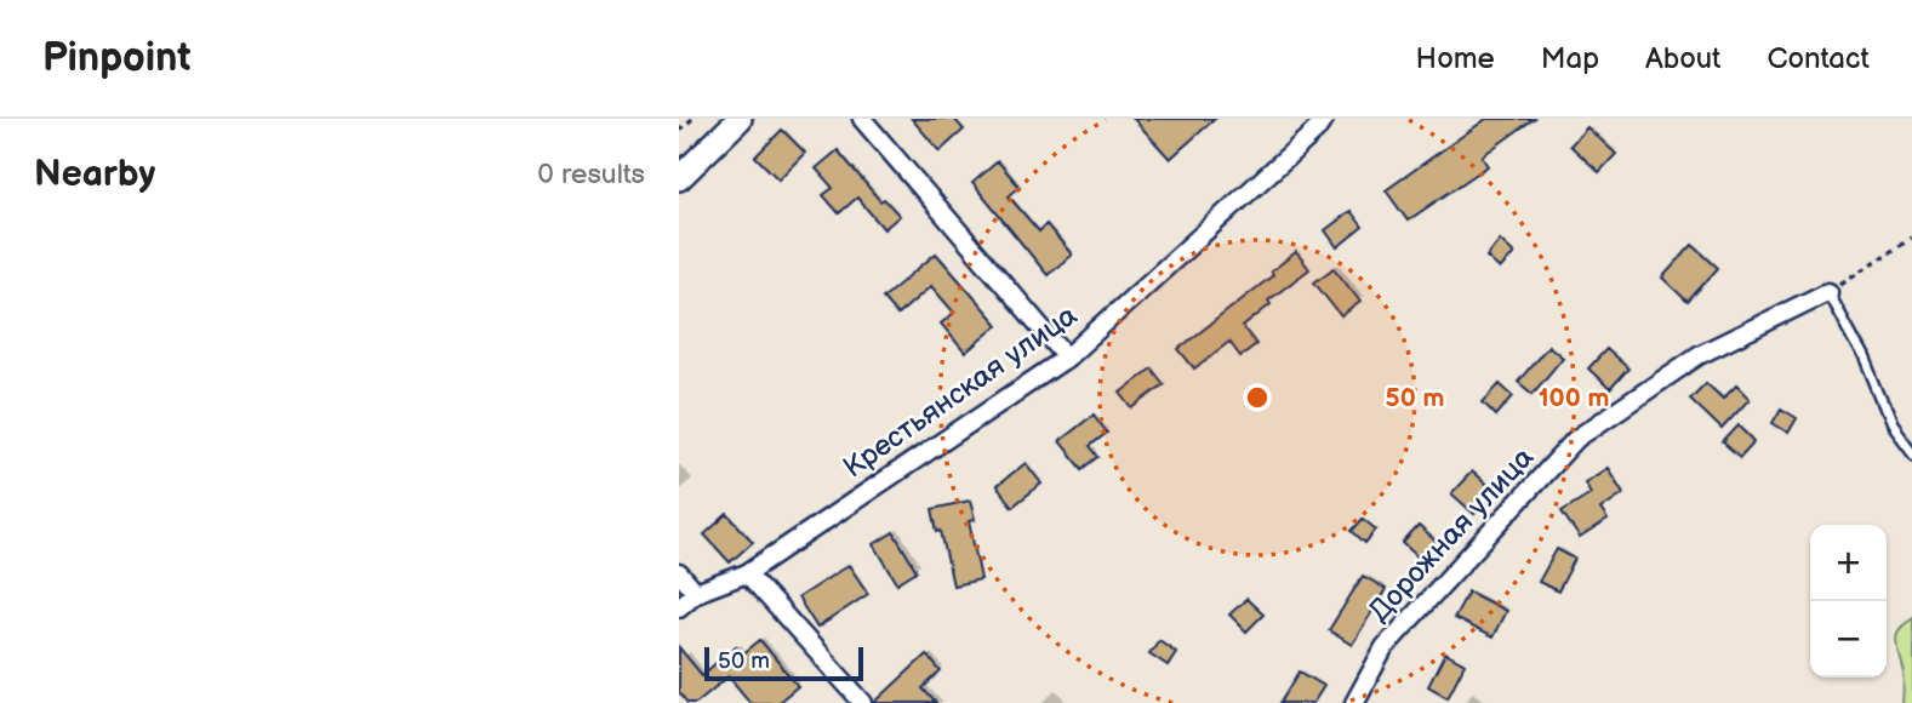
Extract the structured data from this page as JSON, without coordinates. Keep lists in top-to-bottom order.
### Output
{
  "streets": {
    "street": ["Крестьянская улица", "Дорожная улица"]
  },
  "scale_bar": "50 m",
  "page": {
    "header": "Pinpoint",
    "nav": [
      "Home",
      "Map",
      "About",
      "Contact"
    ],
    "heading": ["Nearby", "0 results"],
    "map_buttons": ["+", "−"],
    "scale": "50 m"
  },
  "rings": ["50 m", "100 m"]
}
